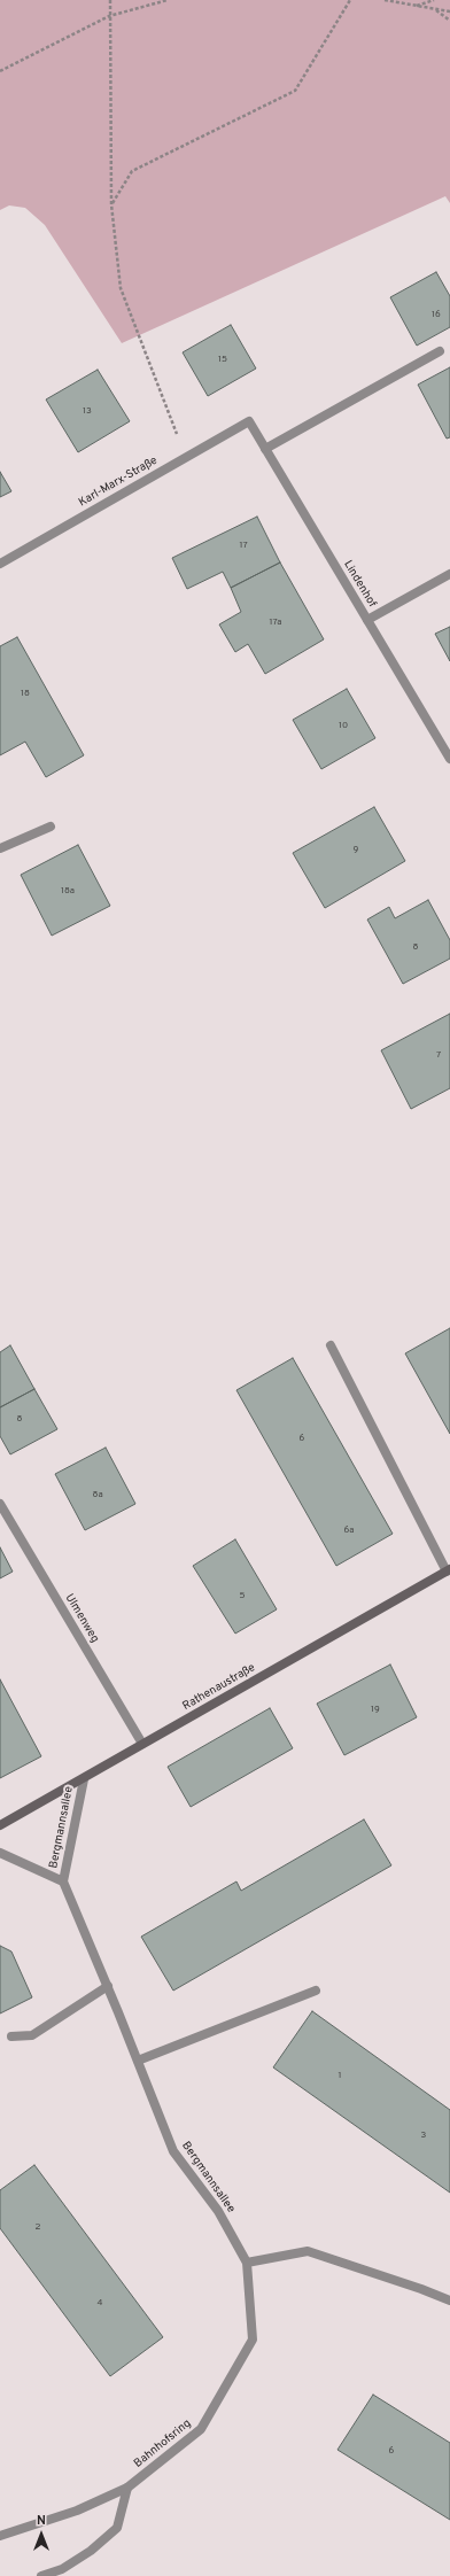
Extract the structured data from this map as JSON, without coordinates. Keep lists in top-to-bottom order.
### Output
{
  "streets": {
    "main road": ["Rathenaustraße"],
    "street": [
      "Karl-Marx-Straße",
      "Lindenhof",
      "Ulmenweg",
      "Bergmannsallee",
      "Bahnhofsring"
    ]
  },
  "crossings": [
    ["Karl-Marx-Straße", "Lindenhof"],
    ["Ulmenweg", "Rathenaustraße"],
    ["Rathenaustraße", "Bergmannsallee"],
    ["Bergmannsallee", "Bahnhofsring"]
  ],
  "house_numbers": [
    "16",
    "15",
    "13",
    "17",
    "17a",
    "18",
    "10",
    "9",
    "18a",
    "8",
    "7",
    "8",
    "6",
    "8a",
    "6a",
    "5",
    "19",
    "1",
    "3",
    "2",
    "4",
    "6"
  ],
  "north": "top"
}
